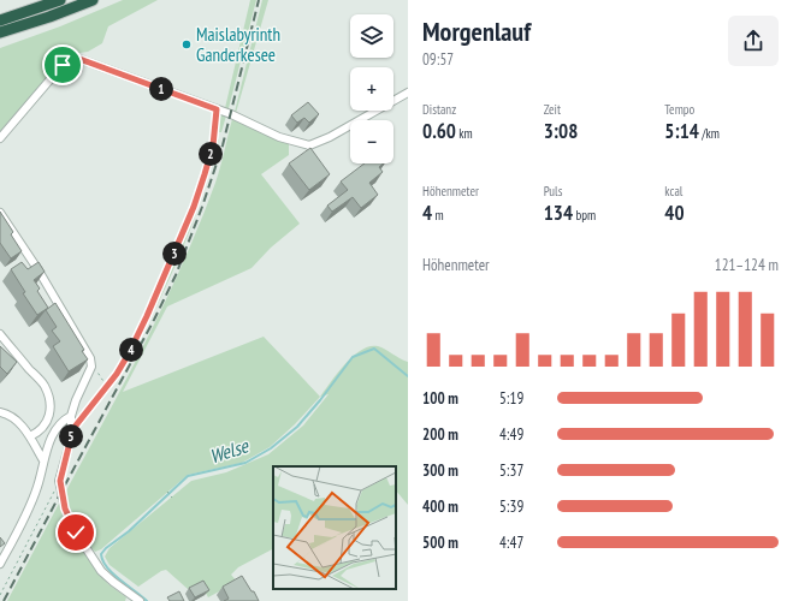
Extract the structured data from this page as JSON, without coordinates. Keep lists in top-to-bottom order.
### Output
{
  "water": ["Welse"],
  "places": ["Maislabyrinth Ganderkesee"],
  "page": {
    "heading": ["Morgenlauf", "09:57"],
    "map_buttons": ["+", "−"],
    "pins": [
      "1",
      "2",
      "3",
      "4",
      "5"
    ],
    "stats": [
      ["Distanz", "0.60 km"],
      ["Zeit", "3:08"],
      ["Tempo", "5:14 /km"],
      ["Höhenmeter", "4 m"],
      ["Puls", "134 bpm"],
      ["kcal", "40"]
    ],
    "chart": ["Höhenmeter", "121–124 m"],
    "list": [
      {
        "name": "100 m",
        "note": "5:19"
      },
      {
        "name": "200 m",
        "note": "4:49"
      },
      {
        "name": "300 m",
        "note": "5:37"
      },
      {
        "name": "400 m",
        "note": "5:39"
      },
      {
        "name": "500 m",
        "note": "4:47"
      }
    ]
  }
}
